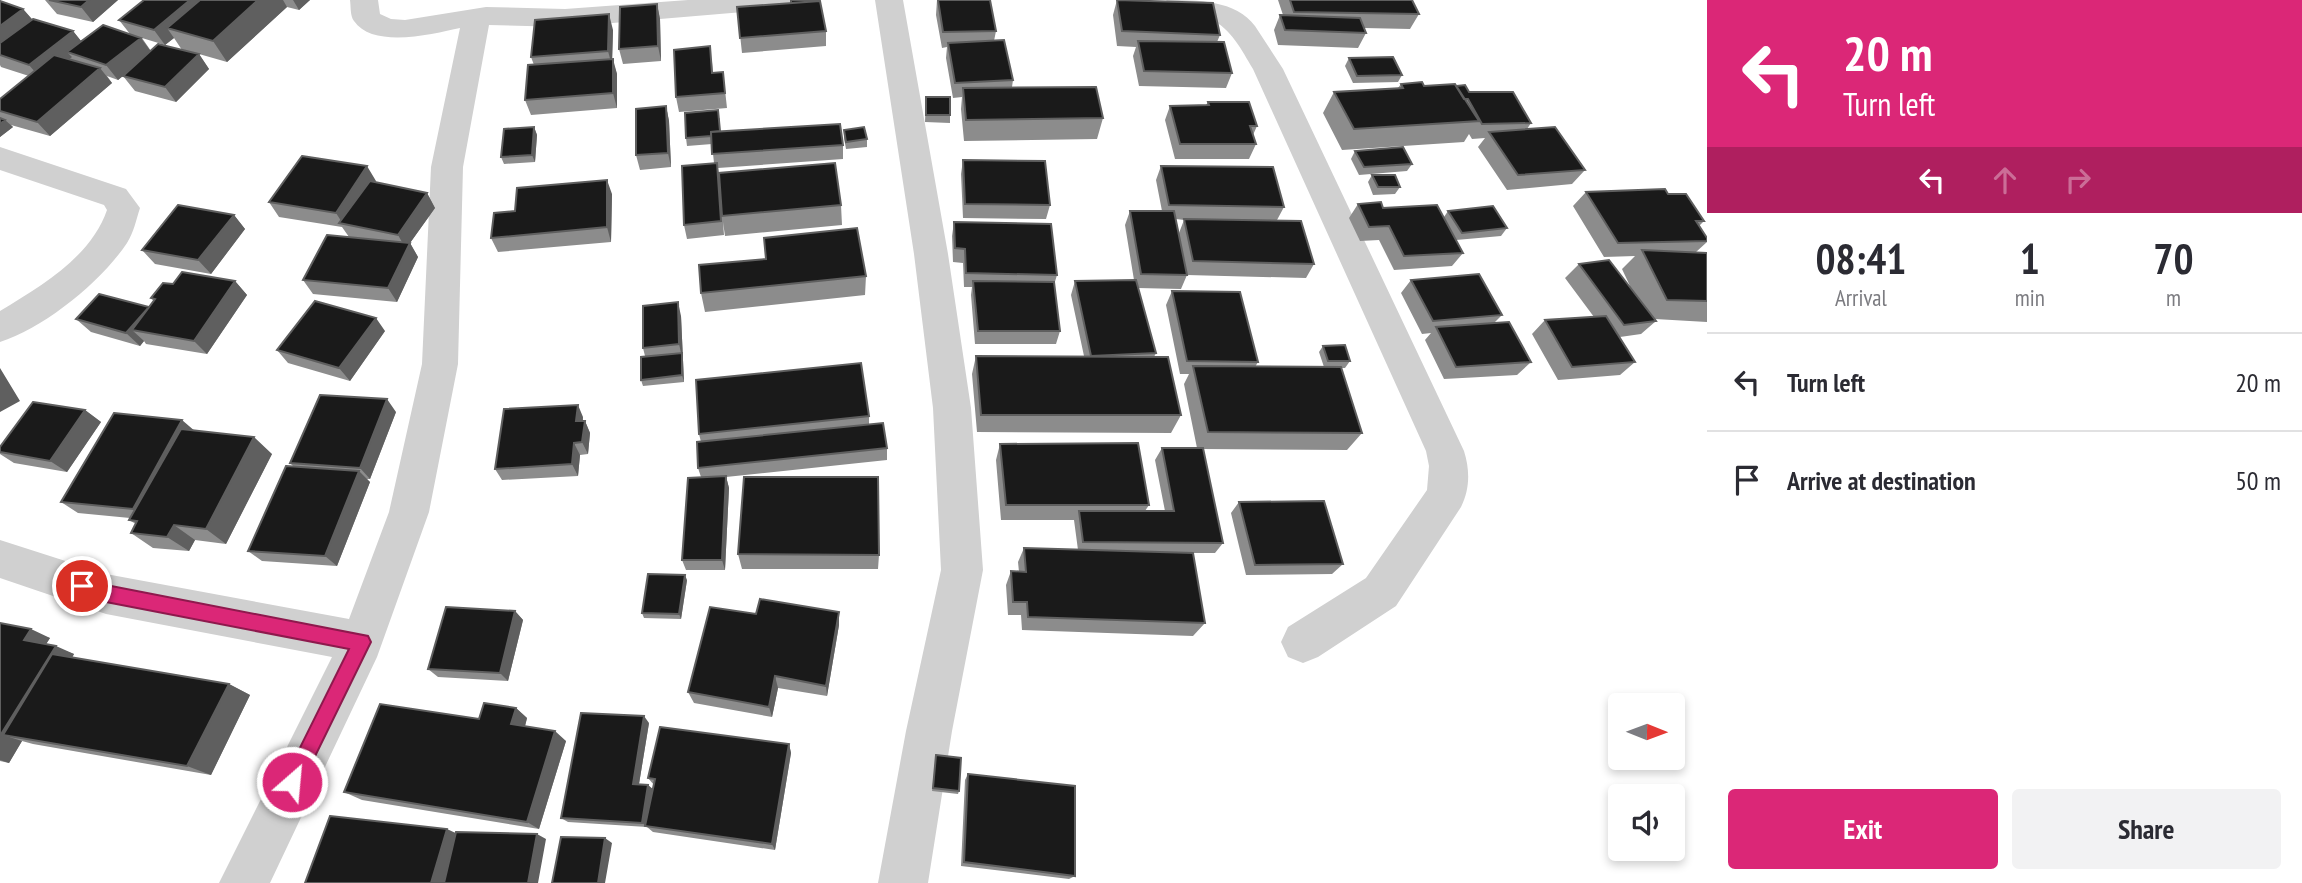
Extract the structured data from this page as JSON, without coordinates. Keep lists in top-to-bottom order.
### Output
{
  "north": "right",
  "page": {
    "turn": ["20 m", "Turn left"],
    "eta": [
      "08:41",
      "Arrival",
      "1",
      "min",
      "70",
      "m"
    ],
    "list": [
      {
        "name": "Turn left",
        "value": "20 m"
      },
      {
        "name": "Arrive at destination",
        "value": "50 m"
      }
    ],
    "buttons": ["Exit", "Share"]
  }
}
